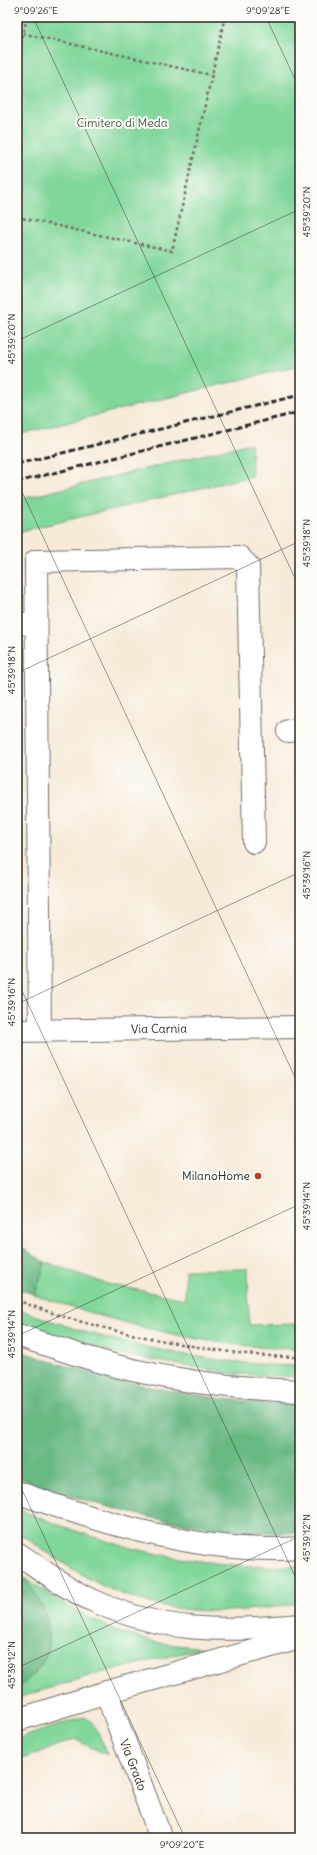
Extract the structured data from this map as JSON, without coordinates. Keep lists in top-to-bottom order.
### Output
{
  "streets": {
    "main road": ["Via Carnia", "Via Grado"]
  },
  "parks": ["Cimitero di Meda"],
  "places": ["MilanoHome"],
  "coordinates": [
    "9°09'26\"E",
    "9°09'28\"E",
    "45°39'20\"N",
    "45°39'18\"N",
    "45°39'16\"N",
    "45°39'14\"N",
    "45°39'12\"N",
    "9°09'20\"E"
  ]
}
